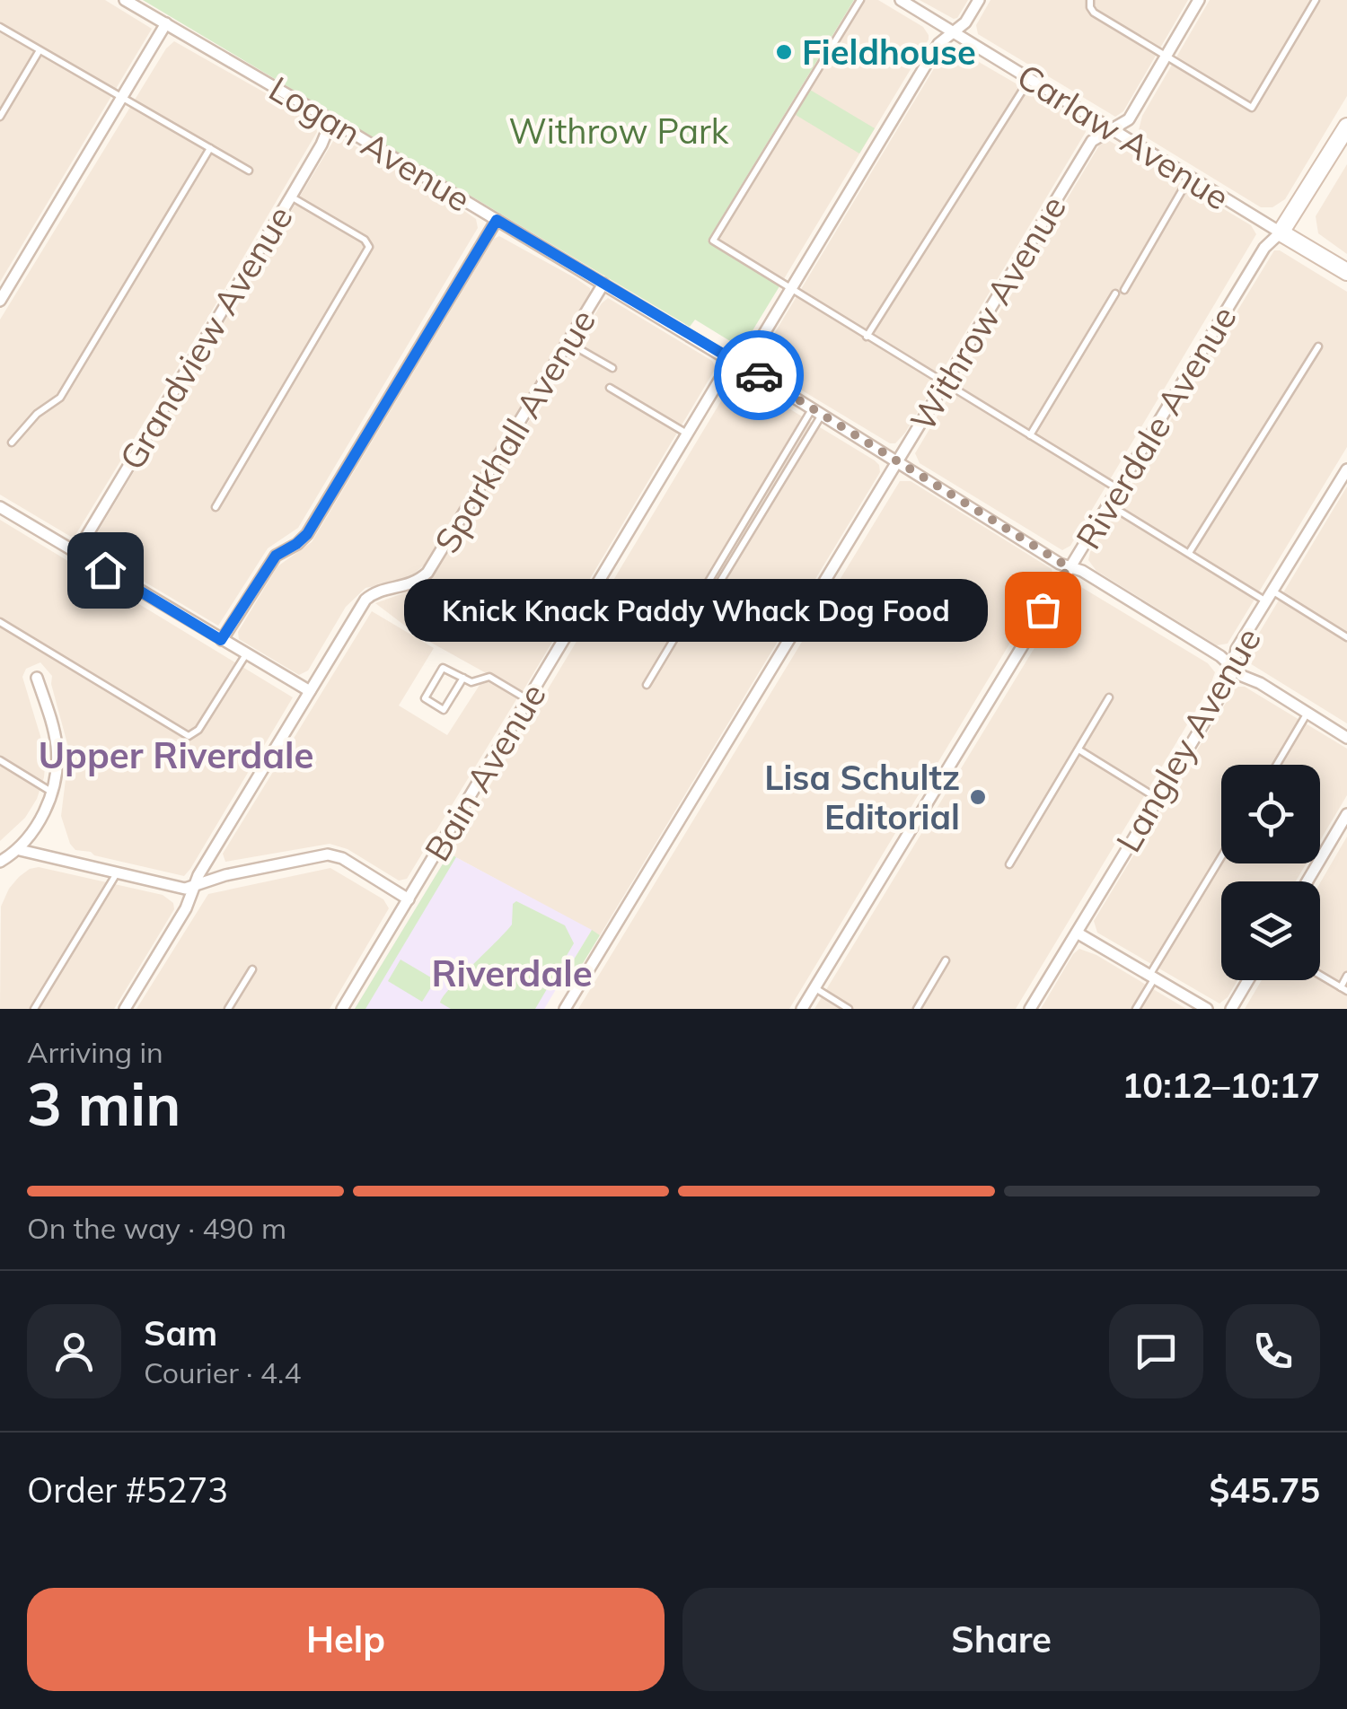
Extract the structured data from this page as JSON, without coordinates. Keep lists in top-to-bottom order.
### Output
{
  "streets": {
    "main road": ["Carlaw Avenue", "Riverdale Avenue"],
    "street": [
      "Logan Avenue",
      "Withrow Avenue",
      "Grandview Avenue",
      "Sparkhall Avenue",
      "Langley Avenue",
      "Bain Avenue"
    ]
  },
  "crossings": [
    ["Carlaw Avenue", "Withrow Avenue"],
    ["Carlaw Avenue", "Riverdale Avenue"],
    ["Carlaw Avenue", "Bain Avenue"],
    ["Logan Avenue", "Withrow Avenue"],
    ["Logan Avenue", "Grandview Avenue"],
    ["Logan Avenue", "Riverdale Avenue"],
    ["Logan Avenue", "Sparkhall Avenue"],
    ["Logan Avenue", "Langley Avenue"],
    ["Logan Avenue", "Bain Avenue"]
  ],
  "districts": ["Upper Riverdale", "Riverdale"],
  "parks": ["Withrow Park"],
  "places": ["Fieldhouse", "Knick Knack Paddy Whack Dog Food", "Lisa Schultz Editorial"],
  "page": {
    "bubble": "Knick Knack Paddy Whack Dog Food",
    "heading": ["3 min", "Arriving in", "10:12–10:17"],
    "panel": [
      "Sam",
      "Courier · 4.4",
      "Order #5273",
      "$45.75"
    ],
    "bar": "On the way · 490 m",
    "buttons": ["Help", "Share"]
  }
}
